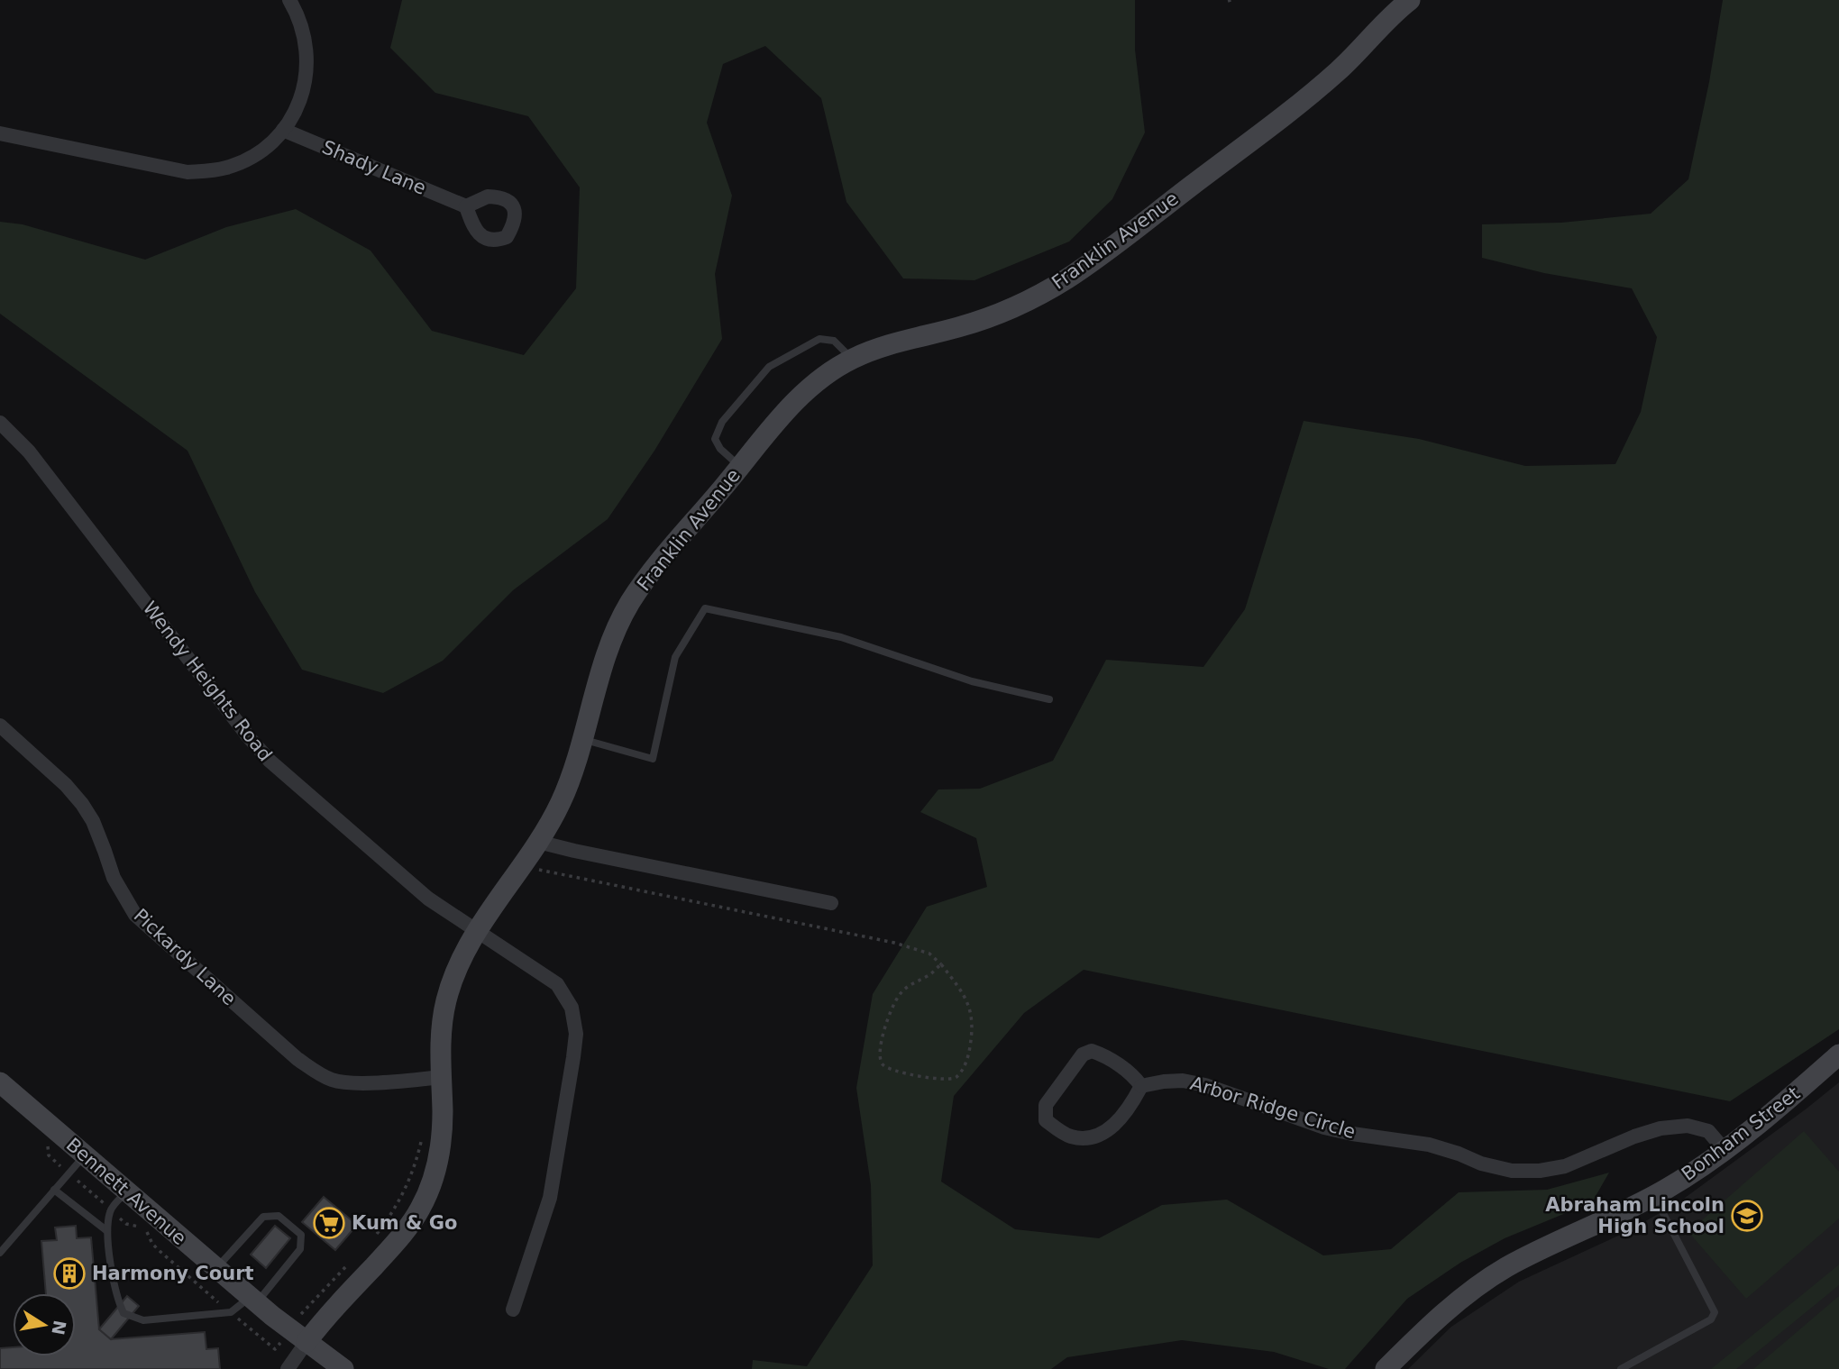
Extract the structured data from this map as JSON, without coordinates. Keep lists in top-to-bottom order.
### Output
{
  "streets": {
    "street": [
      "Shady Lane",
      "Franklin Avenue",
      "Wendy Heights Road",
      "Pickardy Lane",
      "Arbor Ridge Circle",
      "Bonham Street",
      "Bennett Avenue"
    ]
  },
  "crossings": [
    ["Franklin Avenue", "Wendy Heights Road"],
    ["Franklin Avenue", "Pickardy Lane"],
    ["Franklin Avenue", "Bennett Avenue"],
    ["Arbor Ridge Circle", "Bonham Street"]
  ],
  "places": {
    "school or university": ["Abraham Lincoln High School"],
    "supermarket": ["Kum & Go"],
    "building": ["Harmony Court"]
  },
  "north": "right"
}
